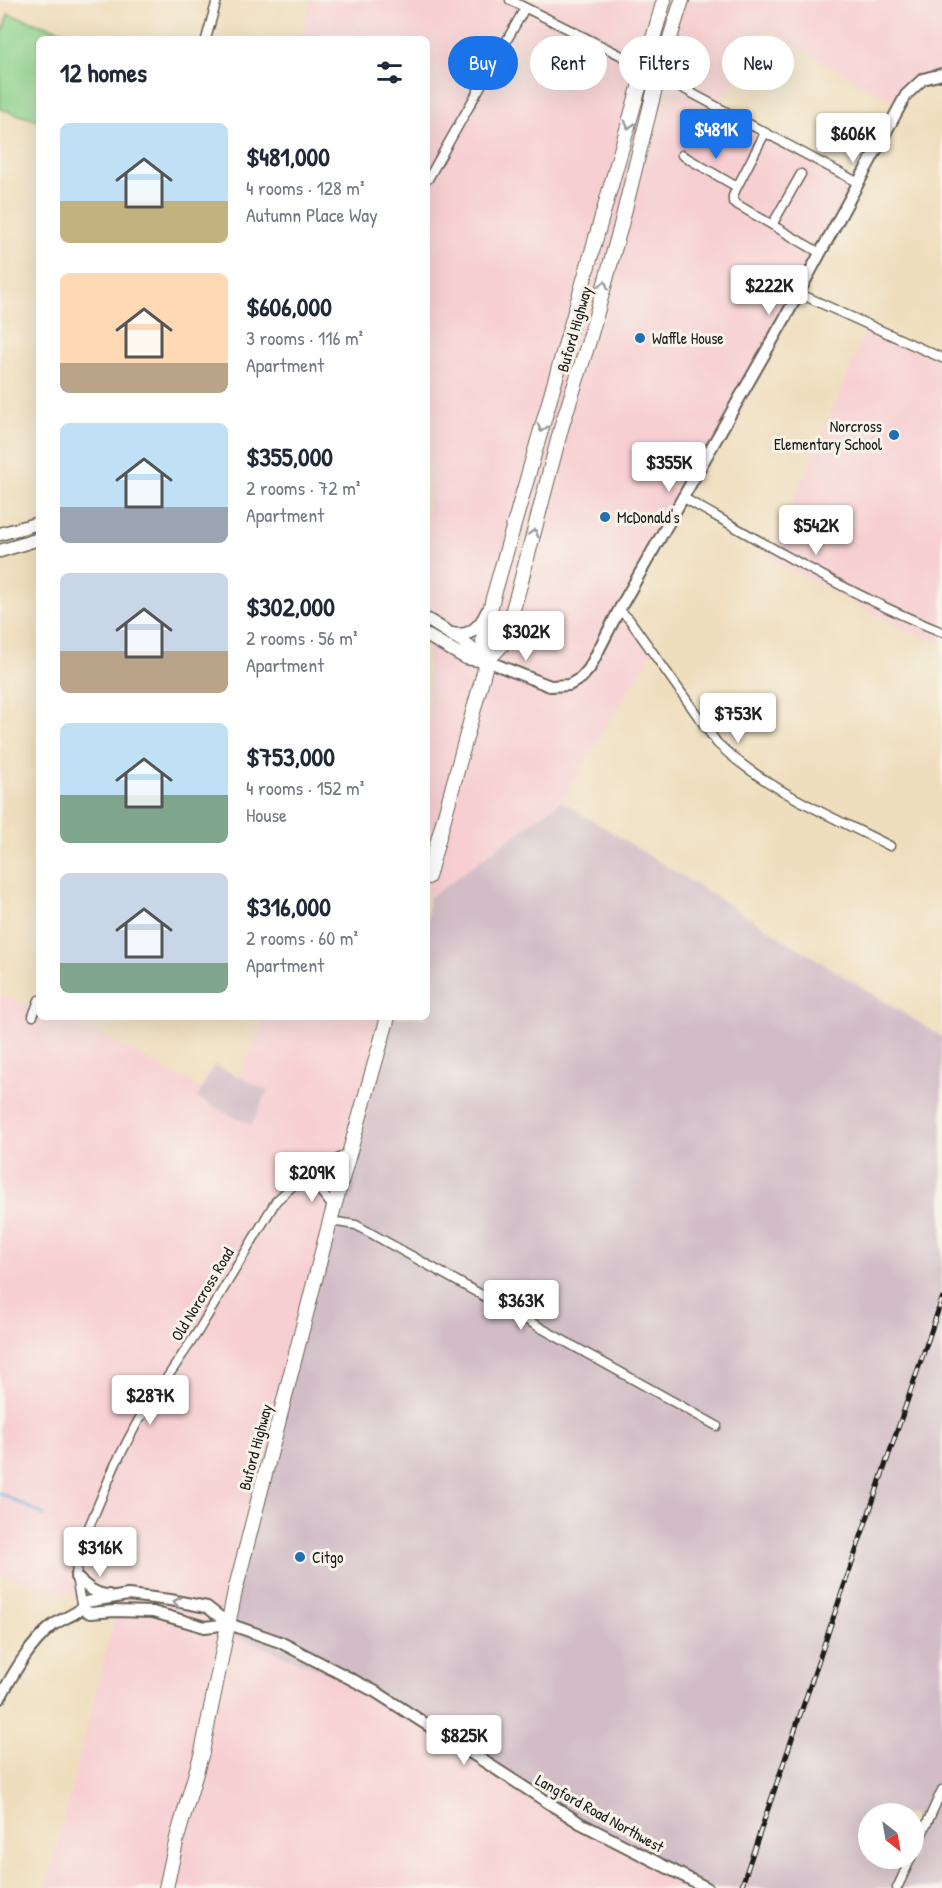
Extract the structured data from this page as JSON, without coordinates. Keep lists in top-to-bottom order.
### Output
{
  "streets": {
    "main road": ["Buford Highway"],
    "street": ["Old Norcross Road", "Langford Road Northwest"]
  },
  "crossings": [
    ["Buford Highway", "Old Norcross Road"],
    ["Buford Highway", "Langford Road Northwest"],
    ["Old Norcross Road", "Langford Road Northwest"]
  ],
  "places": [
    "Waffle House",
    "Norcross Elementary School",
    "McDonald's",
    "Citgo"
  ],
  "north": "bottom right",
  "page": {
    "chip": [
      "Buy",
      "Rent",
      "Filters",
      "New"
    ],
    "heading": "12 homes",
    "list": [
      {
        "name": "$481,000",
        "note": "4 rooms · 128 m² · Autumn Place Way"
      },
      {
        "name": "$606,000",
        "note": "3 rooms · 116 m² · Apartment"
      },
      {
        "name": "$355,000",
        "note": "2 rooms · 72 m² · Apartment"
      },
      {
        "name": "$302,000",
        "note": "2 rooms · 56 m² · Apartment"
      },
      {
        "name": "$753,000",
        "note": "4 rooms · 152 m² · House"
      },
      {
        "name": "$316,000",
        "note": "2 rooms · 60 m² · Apartment"
      }
    ],
    "price": [
      "$481K",
      "$606K",
      "$222K",
      "$355K",
      "$542K",
      "$302K",
      "$753K",
      "$209K",
      "$363K",
      "$287K",
      "$316K",
      "$825K"
    ]
  }
}
